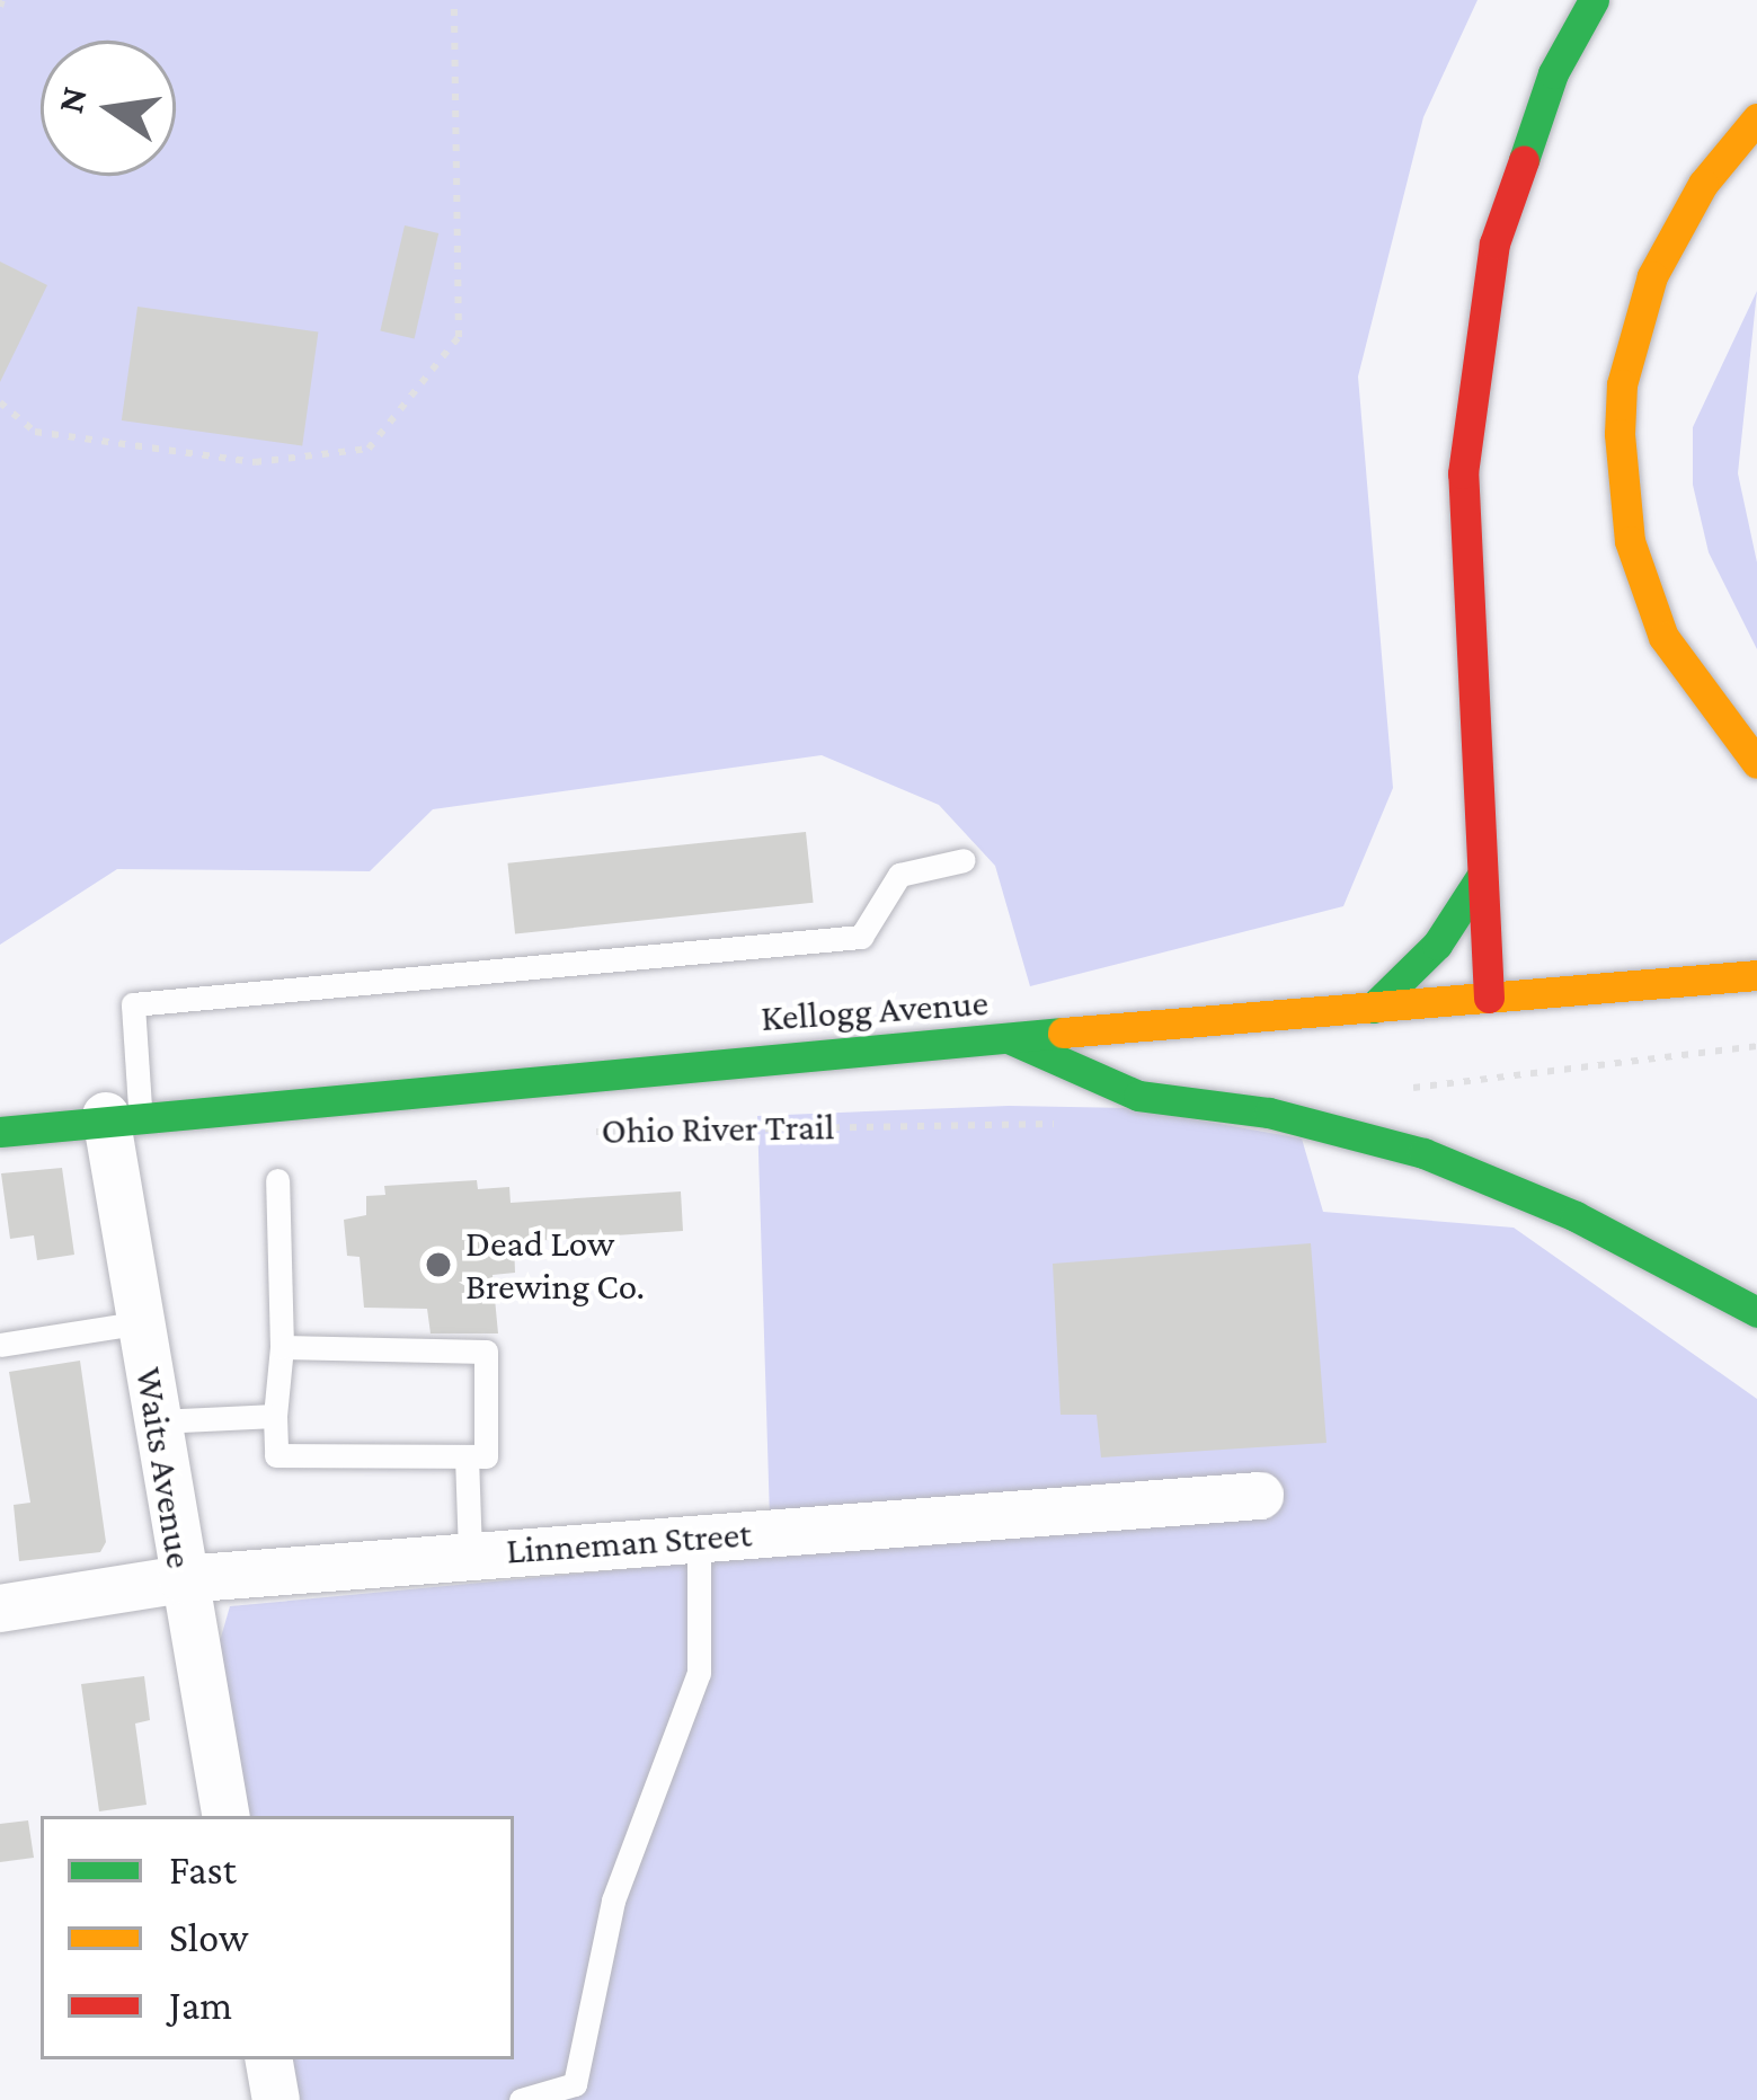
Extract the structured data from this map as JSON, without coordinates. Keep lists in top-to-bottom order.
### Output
{
  "streets": {
    "main road": ["Kellogg Avenue"],
    "street": ["Waits Avenue", "Linneman Street"],
    "path": ["Ohio River Trail"]
  },
  "crossings": [
    ["Kellogg Avenue", "Waits Avenue"],
    ["Waits Avenue", "Linneman Street"]
  ],
  "places": ["Dead Low Brewing Co."],
  "legend": ["Fast", "Slow", "Jam"],
  "north": "left"
}
